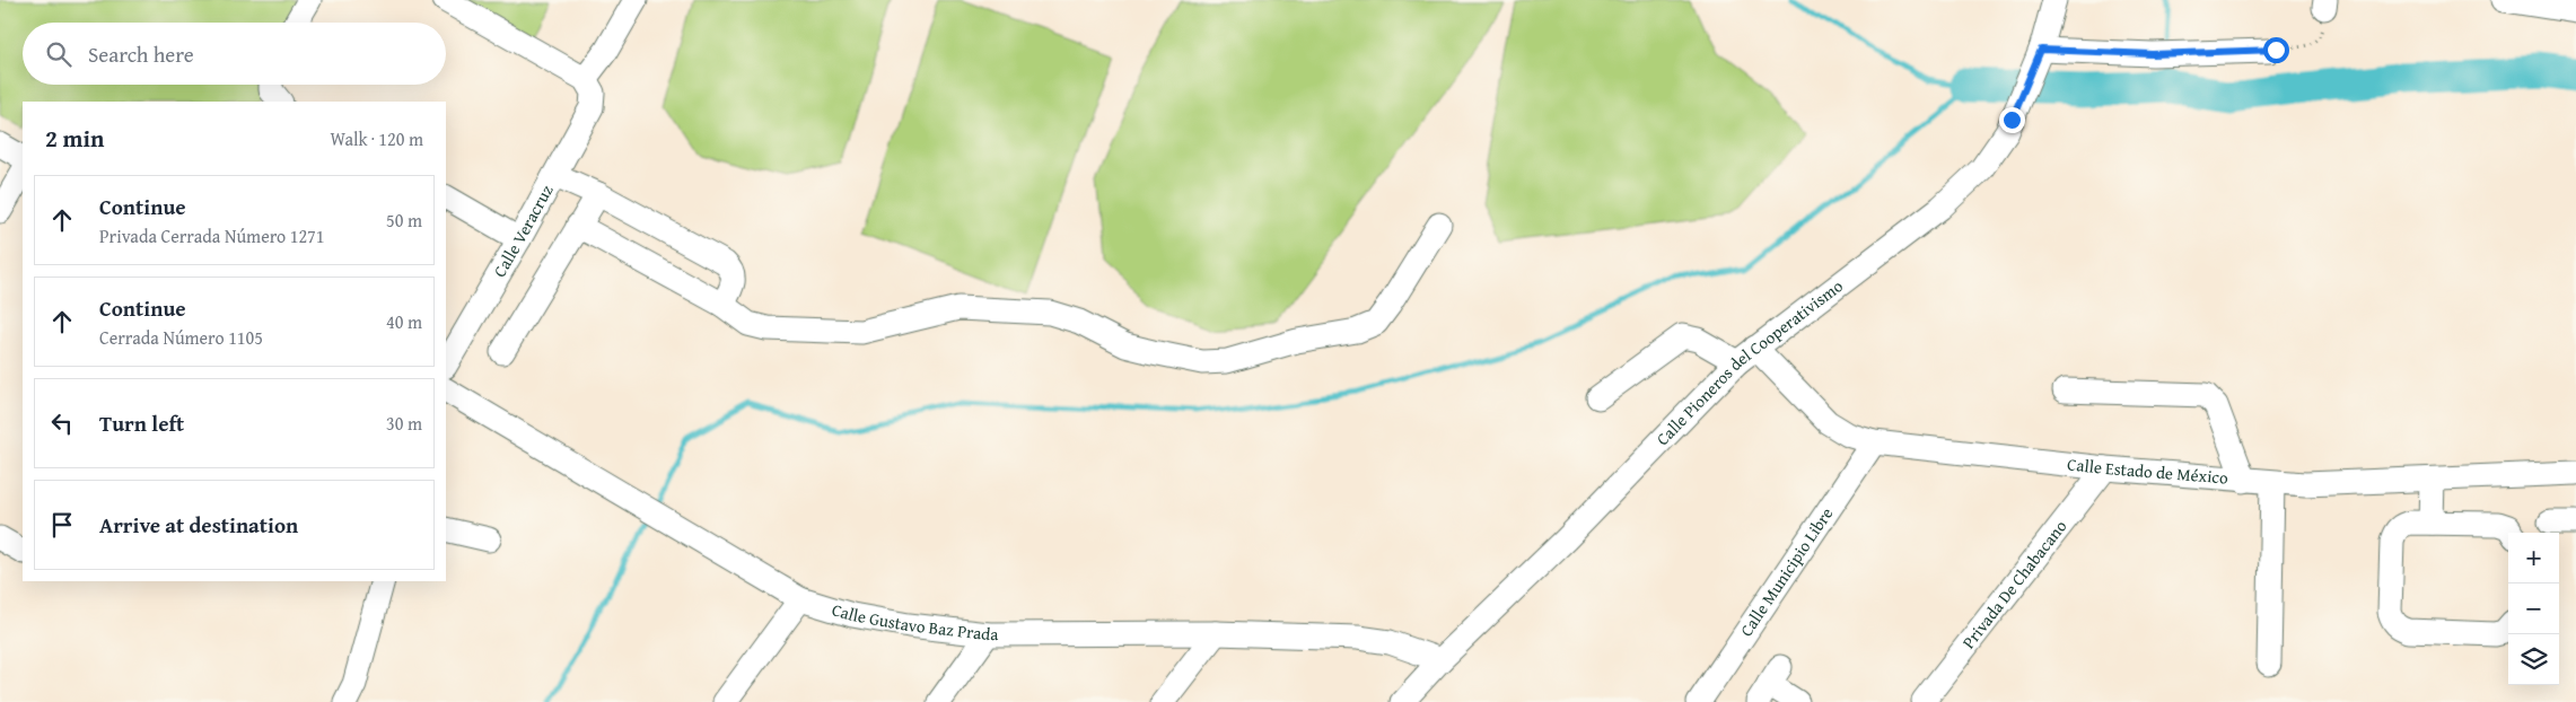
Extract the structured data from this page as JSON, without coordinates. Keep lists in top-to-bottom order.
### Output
{
  "streets": {
    "street": [
      "Calle Veracruz",
      "Calle Pioneros del Cooperativismo",
      "Calle Estado de México",
      "Calle Municipio Libre",
      "Privada De Chabacano",
      "Calle Gustavo Baz Prada"
    ]
  },
  "crossings": [
    ["Calle Pioneros del Cooperativismo", "Calle Estado de México"],
    ["Calle Pioneros del Cooperativismo", "Calle Gustavo Baz Prada"],
    ["Calle Estado de México", "Calle Municipio Libre"],
    ["Calle Estado de México", "Privada De Chabacano"]
  ],
  "page": {
    "search": "Search here",
    "heading": ["2 min", "Walk · 120 m"],
    "list": [
      ["Continue", "Privada Cerrada Número 1271", "50 m"],
      ["Continue", "Cerrada Número 1105", "40 m"],
      ["Turn left", "30 m"],
      "Arrive at destination"
    ],
    "map_buttons": ["+", "−"]
  }
}
